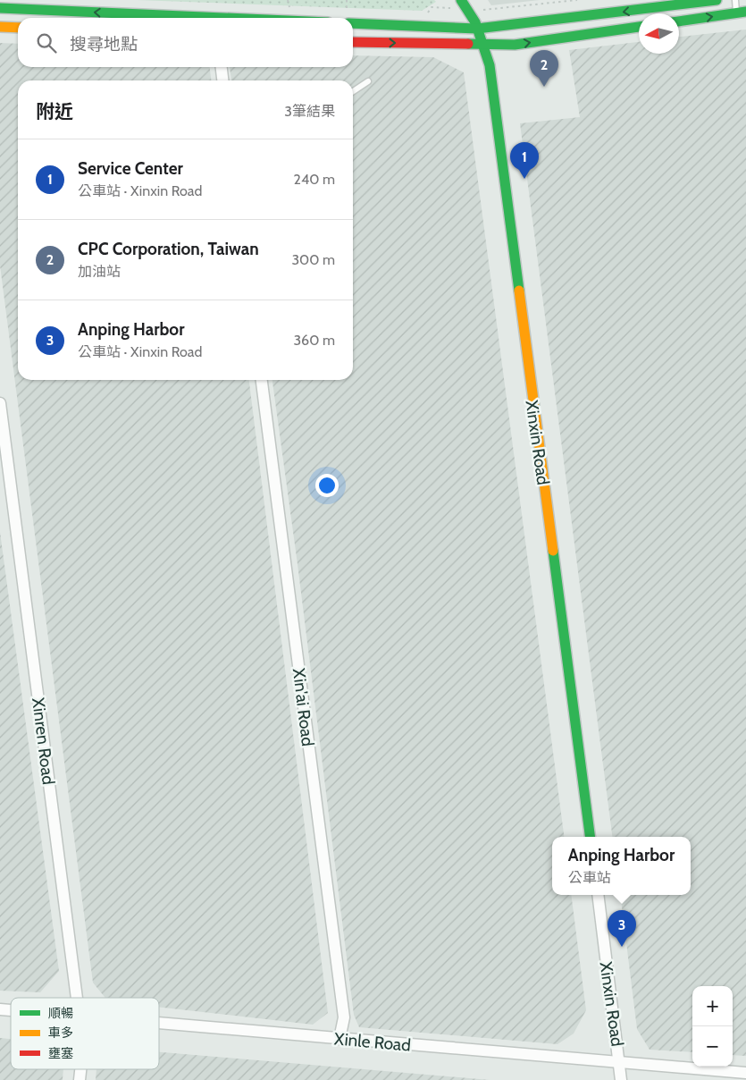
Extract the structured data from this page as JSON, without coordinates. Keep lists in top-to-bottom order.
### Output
{
  "streets": {
    "main road": ["Xinxin Road"],
    "street": ["Xin'ai Road", "Xinren Road", "Xinle Road"]
  },
  "crossings": [
    ["Xinxin Road", "Xinle Road"],
    ["Xin'ai Road", "Xinle Road"]
  ],
  "legend": ["順暢", "車多", "壅塞"],
  "north": "left",
  "page": {
    "search": "搜尋地點",
    "pins": ["2", "1", "3"],
    "heading": ["附近", "3筆結果"],
    "list": [
      {
        "mark": "1",
        "name": "Service Center",
        "note": "公車站 · Xinxin Road",
        "value": "240 m"
      },
      {
        "mark": "2",
        "name": "CPC Corporation, Taiwan",
        "note": "加油站",
        "value": "300 m"
      },
      {
        "mark": "3",
        "name": "Anping Harbor",
        "note": "公車站 · Xinxin Road",
        "value": "360 m"
      }
    ],
    "popup": ["Anping Harbor", "公車站"],
    "map_buttons": ["+", "−"]
  }
}
